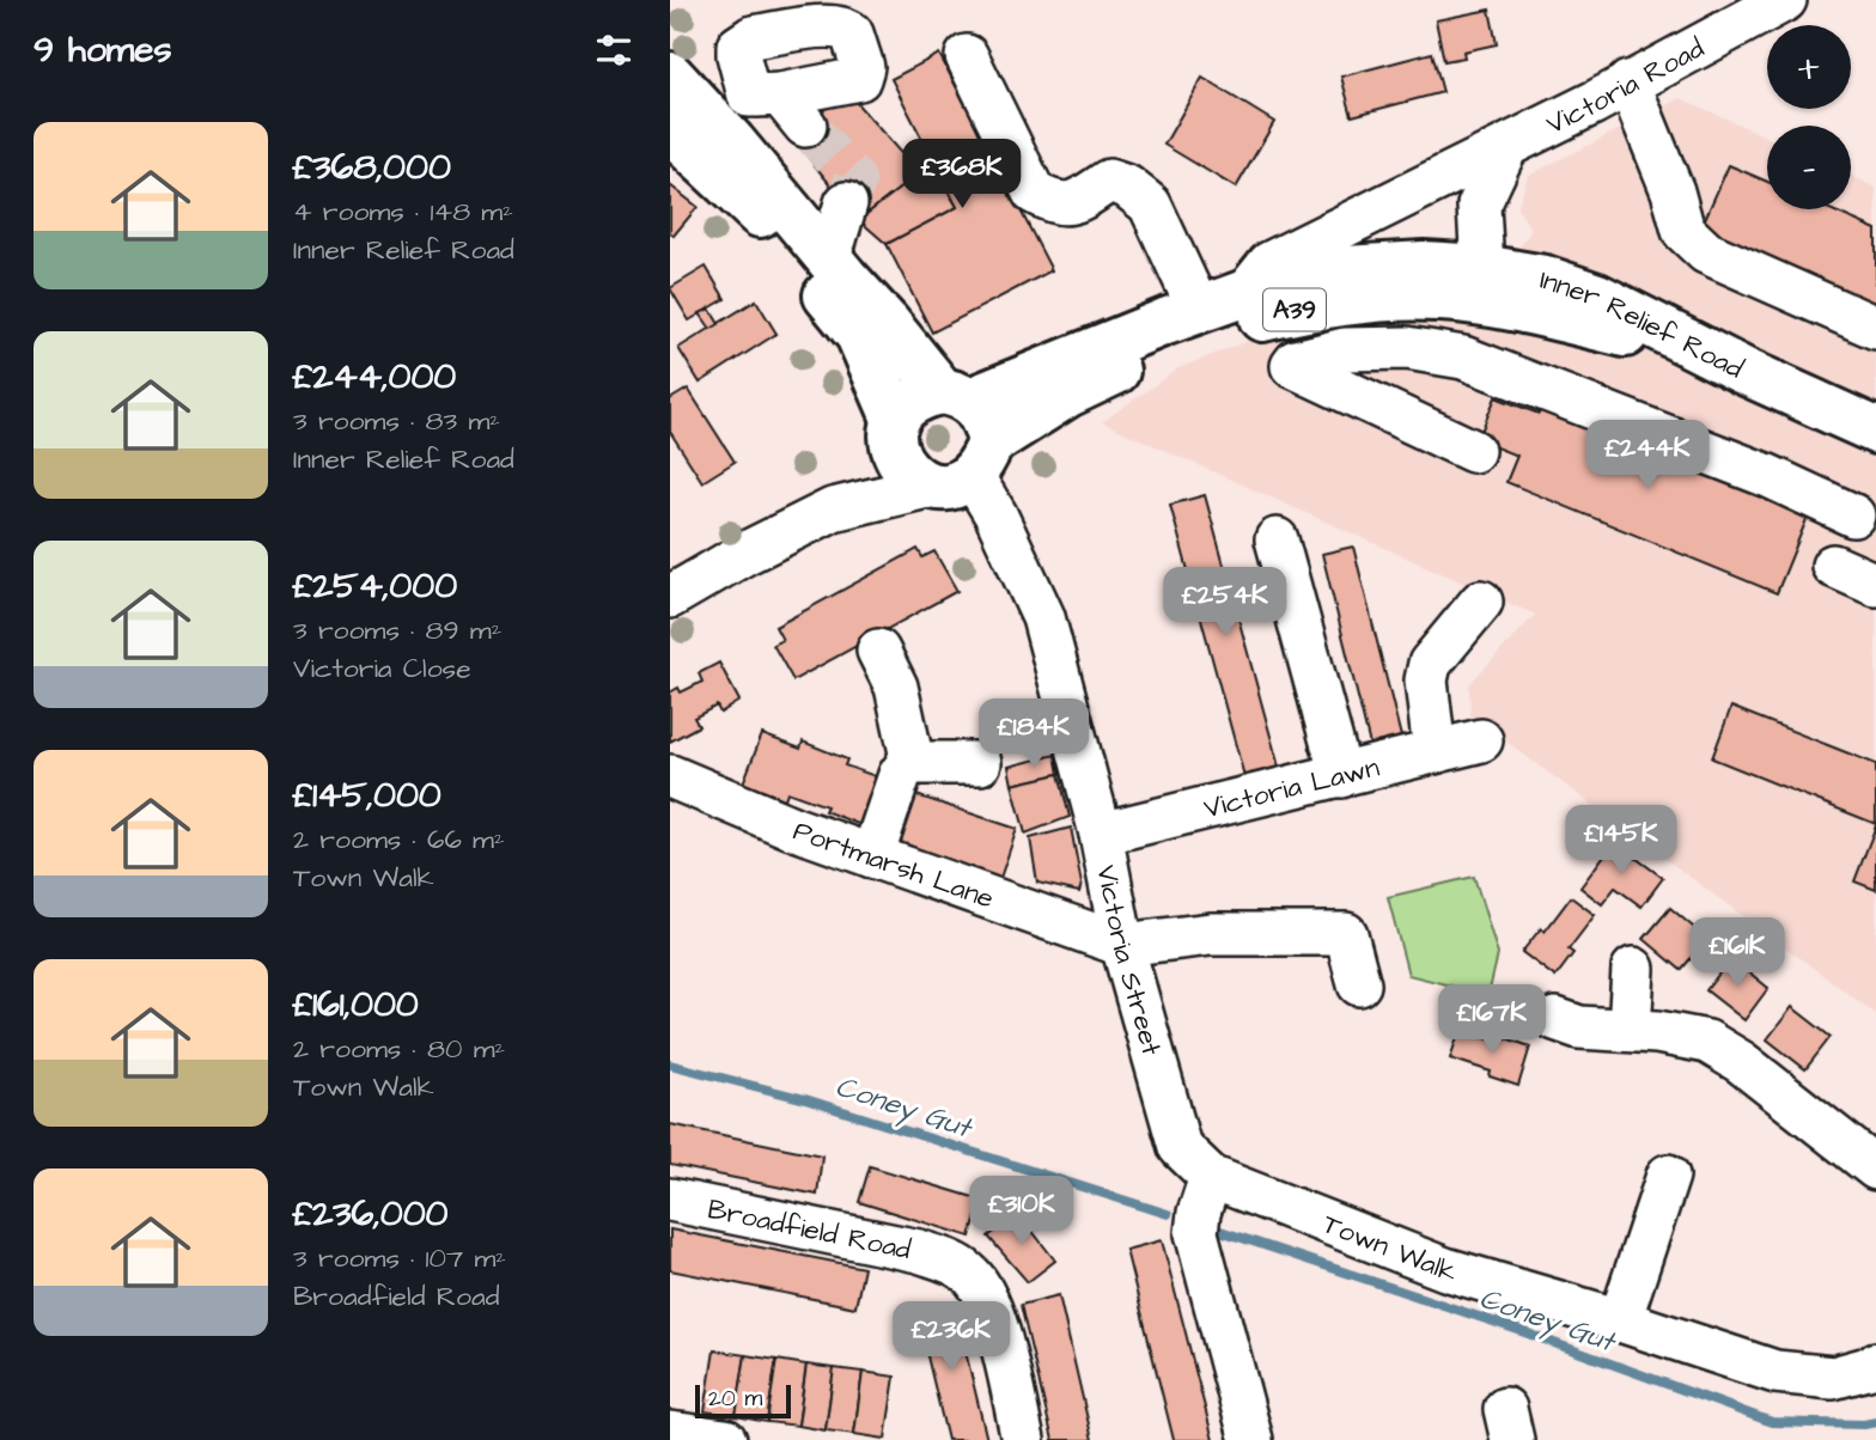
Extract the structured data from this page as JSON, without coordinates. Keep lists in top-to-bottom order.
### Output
{
  "streets": {
    "main road": ["A39", "Inner Relief Road"],
    "street": [
      "Victoria Road",
      "Victoria Lawn",
      "Portmarsh Lane",
      "Victoria Street",
      "Broadfield Road",
      "Town Walk"
    ]
  },
  "crossings": [
    ["Victoria Road", "Inner Relief Road"],
    ["A39", "Inner Relief Road"],
    ["A39", "Victoria Street"],
    ["Inner Relief Road", "Victoria Street"],
    ["Victoria Lawn", "Victoria Street"],
    ["Portmarsh Lane", "Victoria Street"],
    ["Victoria Street", "Town Walk"]
  ],
  "water": ["Coney Gut"],
  "scale_bar": "20 m",
  "page": {
    "heading": "9 homes",
    "map_buttons": ["+", "−"],
    "list": [
      {
        "name": "£368,000",
        "note": "4 rooms · 148 m² · Inner Relief Road"
      },
      {
        "name": "£244,000",
        "note": "3 rooms · 83 m² · Inner Relief Road"
      },
      {
        "name": "£254,000",
        "note": "3 rooms · 89 m² · Victoria Close"
      },
      {
        "name": "£145,000",
        "note": "2 rooms · 66 m² · Town Walk"
      },
      {
        "name": "£161,000",
        "note": "2 rooms · 80 m² · Town Walk"
      },
      {
        "name": "£236,000",
        "note": "3 rooms · 107 m² · Broadfield Road"
      }
    ],
    "price": [
      "£368K",
      "£244K",
      "£254K",
      "£184K",
      "£145K",
      "£161K",
      "£167K",
      "£310K",
      "£236K"
    ],
    "scale": "20 m"
  }
}
